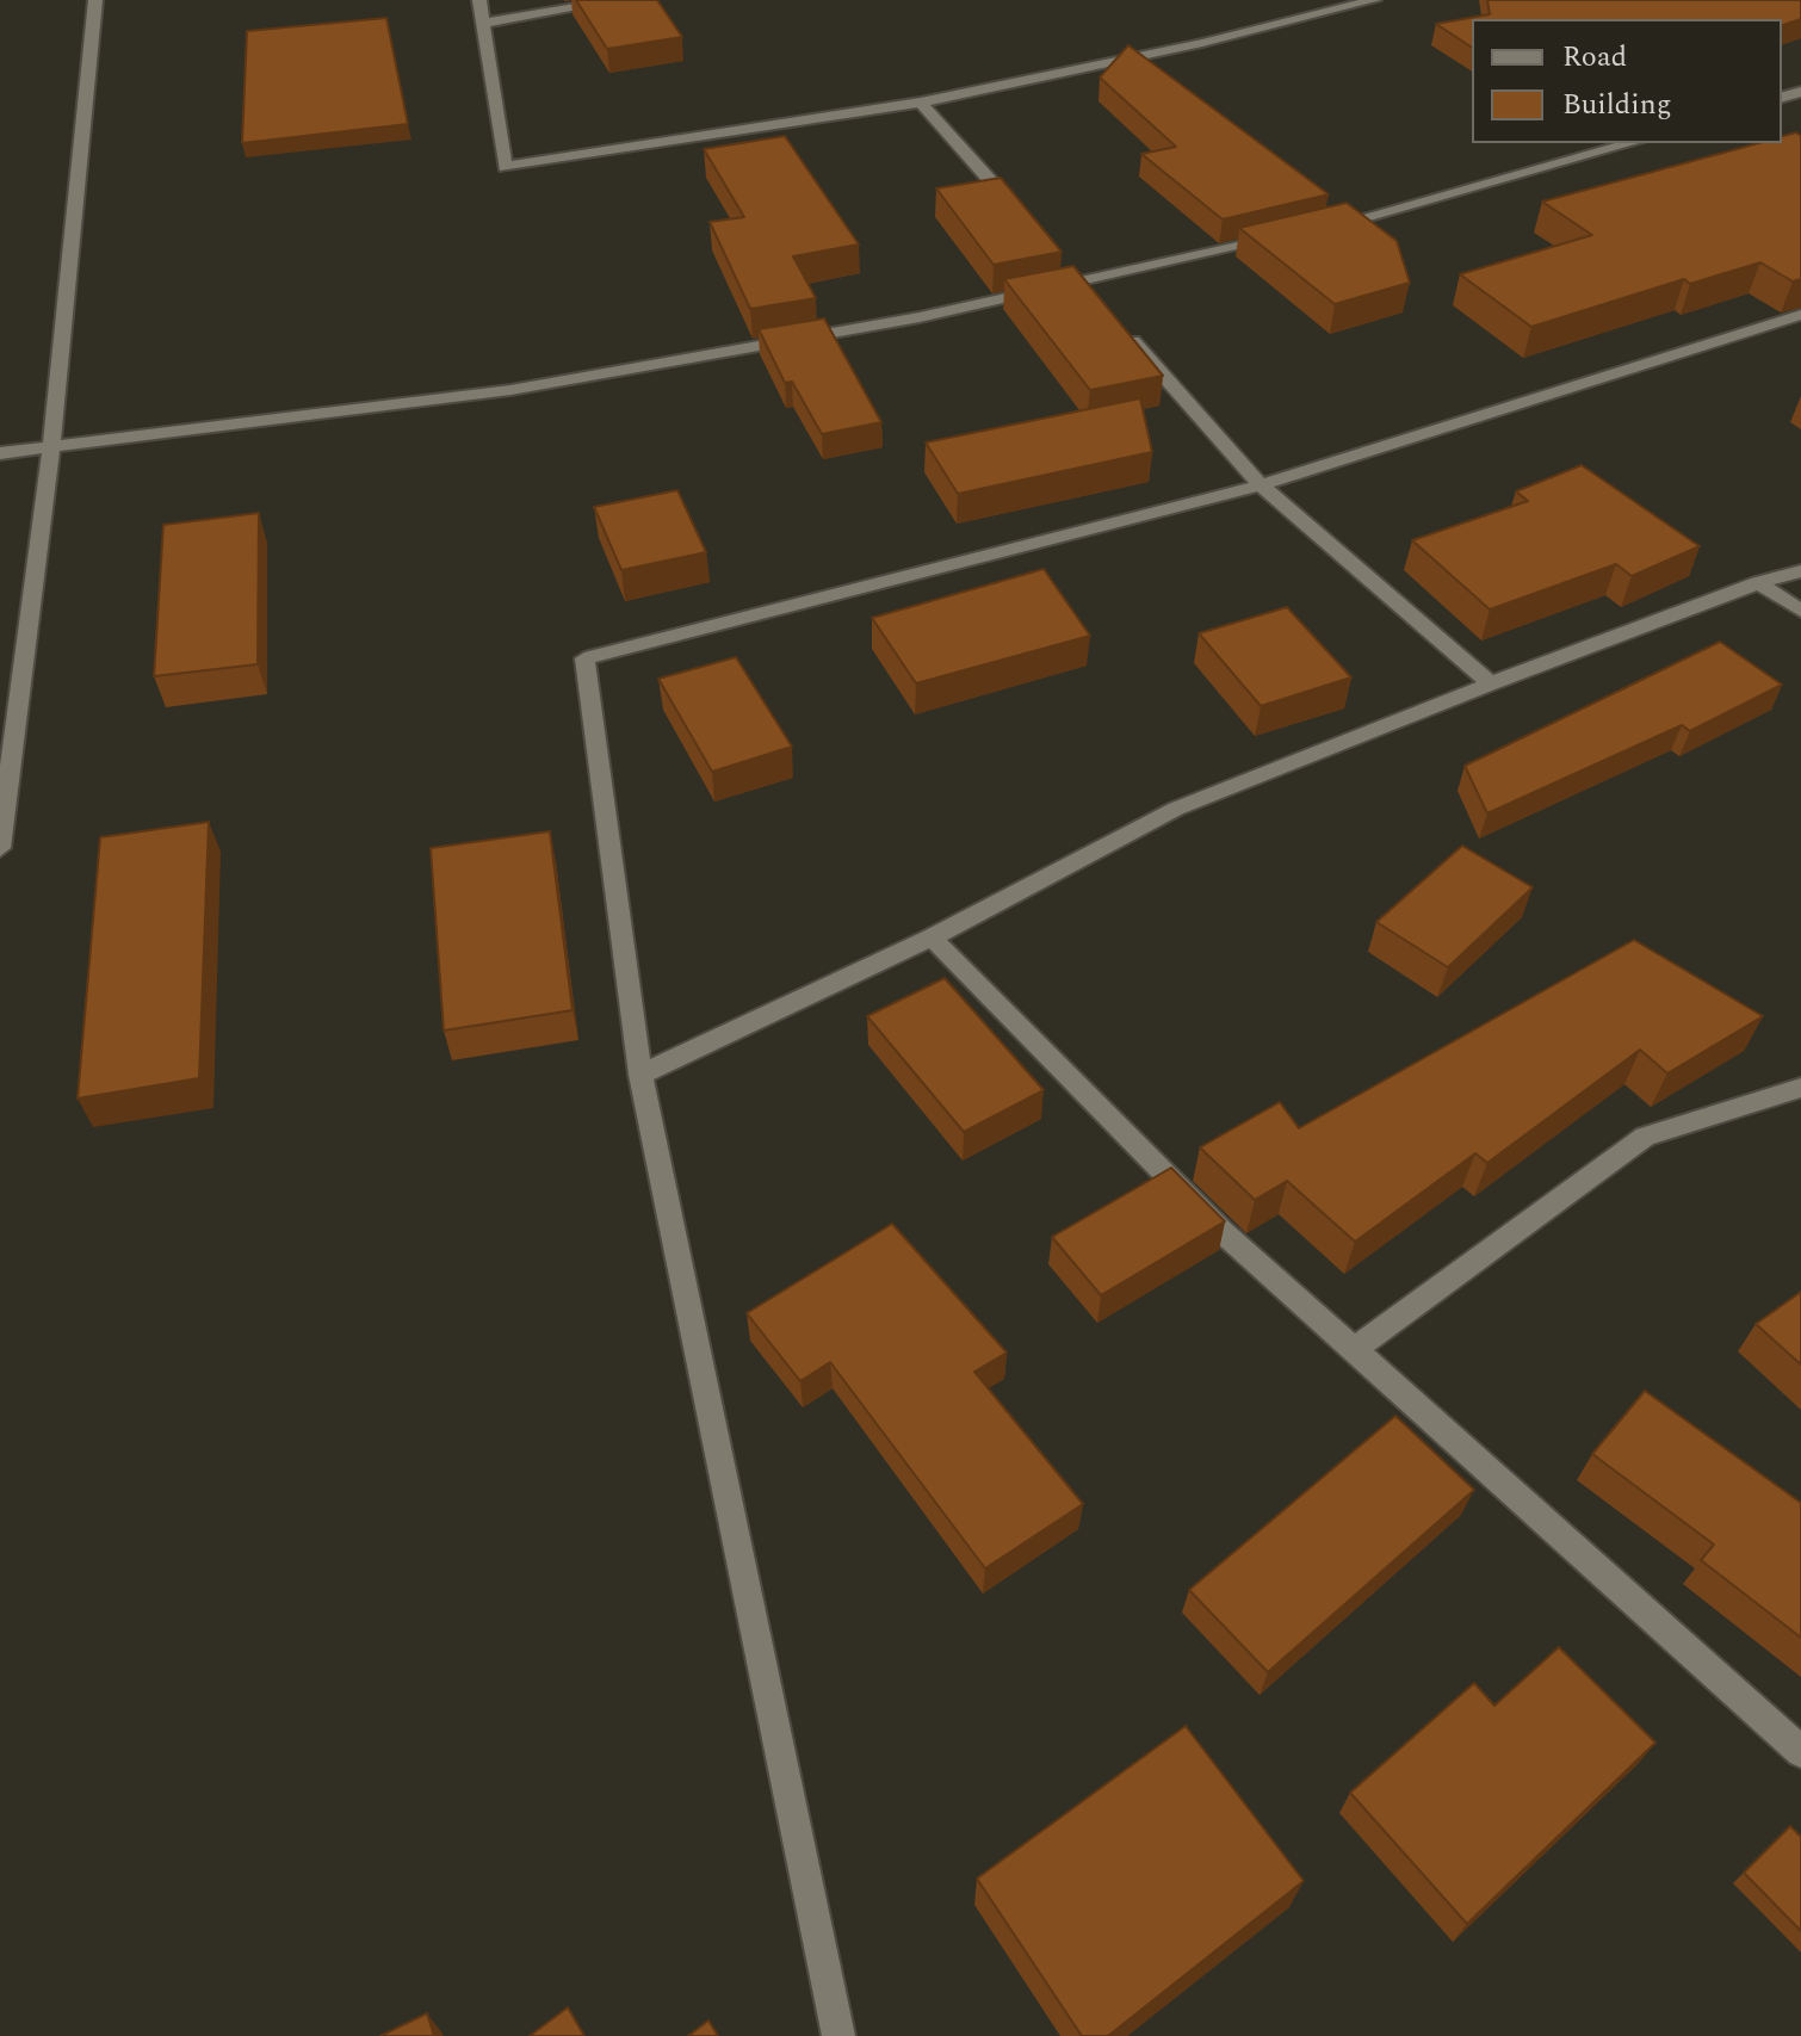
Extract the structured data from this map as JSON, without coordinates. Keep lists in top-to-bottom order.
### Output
{
  "legend": ["Road", "Building"]
}
